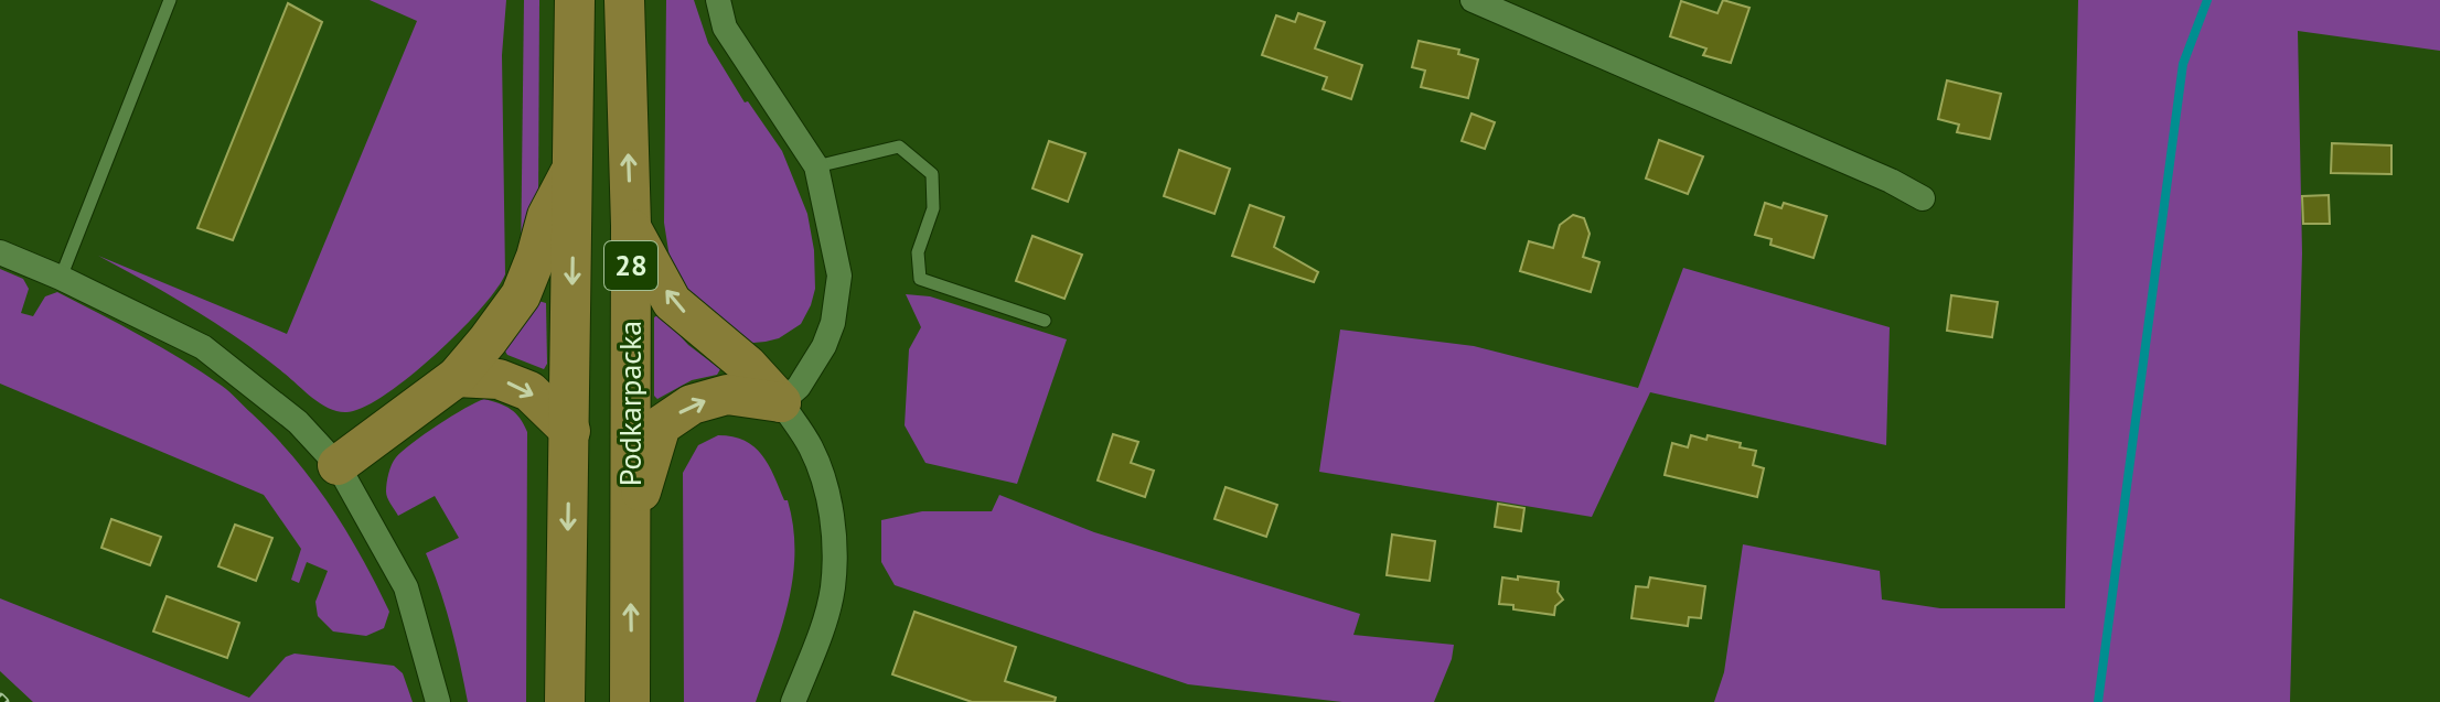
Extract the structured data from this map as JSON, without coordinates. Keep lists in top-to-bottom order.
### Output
{
  "streets": {
    "main road": ["28", "Podkarpacka"]
  }
}
